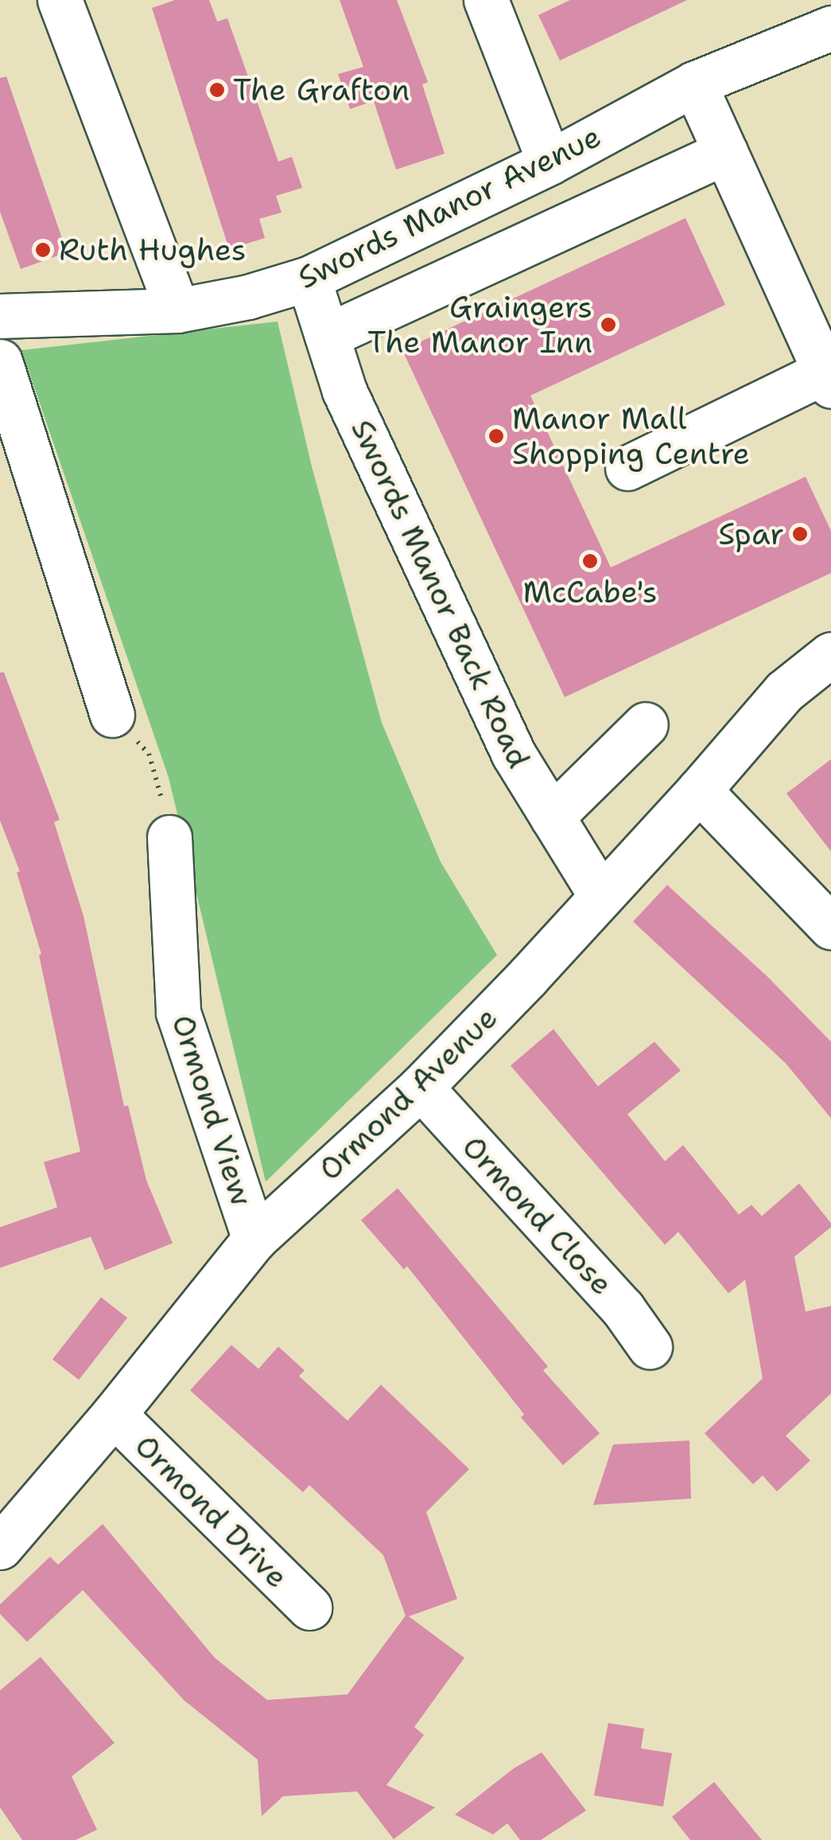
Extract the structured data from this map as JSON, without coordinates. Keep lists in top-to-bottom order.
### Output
{
  "streets": {
    "street": [
      "Swords Manor Avenue",
      "Swords Manor Back Road",
      "Ormond Avenue",
      "Ormond View",
      "Ormond Close",
      "Ormond Drive"
    ]
  },
  "crossings": [
    ["Swords Manor Avenue", "Swords Manor Back Road"],
    ["Swords Manor Back Road", "Ormond Avenue"],
    ["Ormond Avenue", "Ormond View"],
    ["Ormond Avenue", "Ormond Close"],
    ["Ormond Avenue", "Ormond Drive"]
  ],
  "places": [
    "The Grafton",
    "Ruth Hughes",
    "Graingers The Manor Inn",
    "Manor Mall Shopping Centre",
    "Spar",
    "McCabe's"
  ]
}
